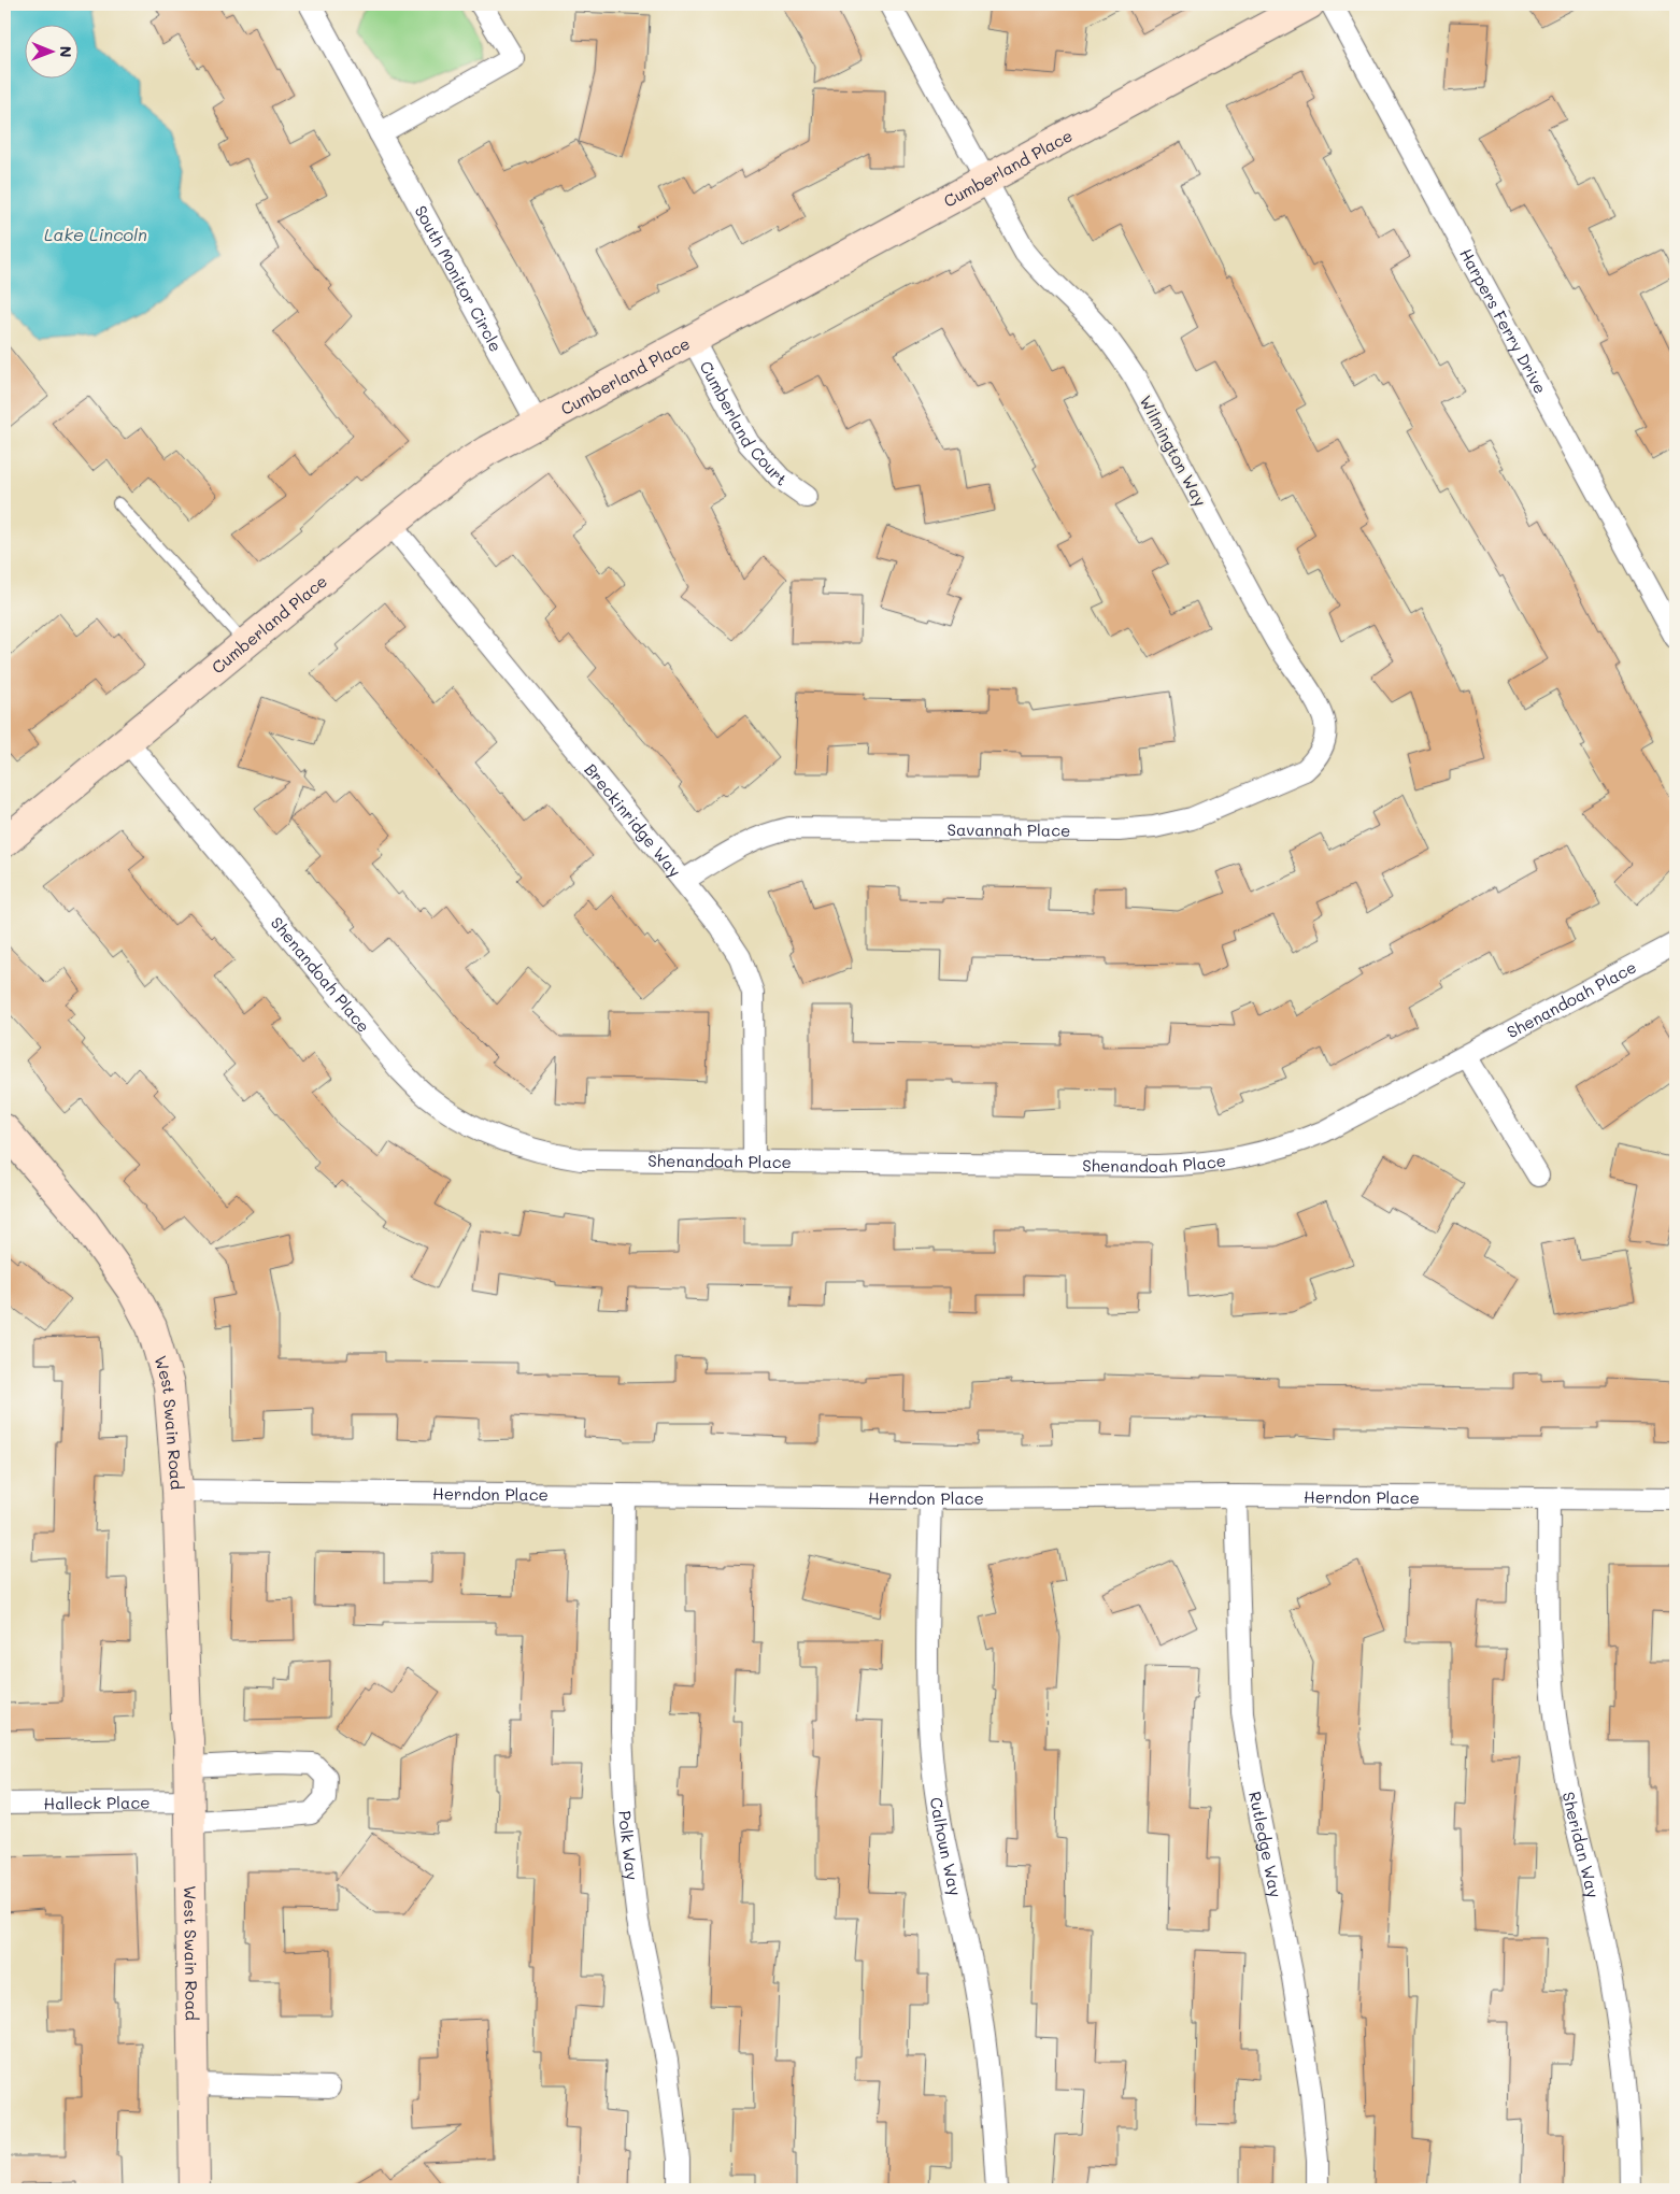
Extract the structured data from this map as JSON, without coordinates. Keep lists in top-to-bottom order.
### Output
{
  "streets": {
    "street": [
      "Cumberland Place",
      "South Monitor Circle",
      "Harpers Ferry Drive",
      "Cumberland Court",
      "Wilmington Way",
      "Breckinridge Way",
      "Savannah Place",
      "Shenandoah Place",
      "West Swain Road",
      "Herndon Place",
      "Halleck Place",
      "Polk Way",
      "Rutledge Way",
      "Calhoun Way",
      "Sheridan Way"
    ]
  },
  "crossings": [
    ["Cumberland Place", "South Monitor Circle"],
    ["Cumberland Place", "Cumberland Court"],
    ["Cumberland Place", "Wilmington Way"],
    ["Cumberland Place", "Breckinridge Way"],
    ["Cumberland Place", "Shenandoah Place"],
    ["Wilmington Way", "Savannah Place"],
    ["Breckinridge Way", "Savannah Place"],
    ["Breckinridge Way", "Shenandoah Place"],
    ["West Swain Road", "Herndon Place"],
    ["West Swain Road", "Halleck Place"],
    ["Herndon Place", "Polk Way"],
    ["Herndon Place", "Rutledge Way"],
    ["Herndon Place", "Calhoun Way"],
    ["Herndon Place", "Sheridan Way"]
  ],
  "water": ["Lake Lincoln"],
  "north": "right"
}
